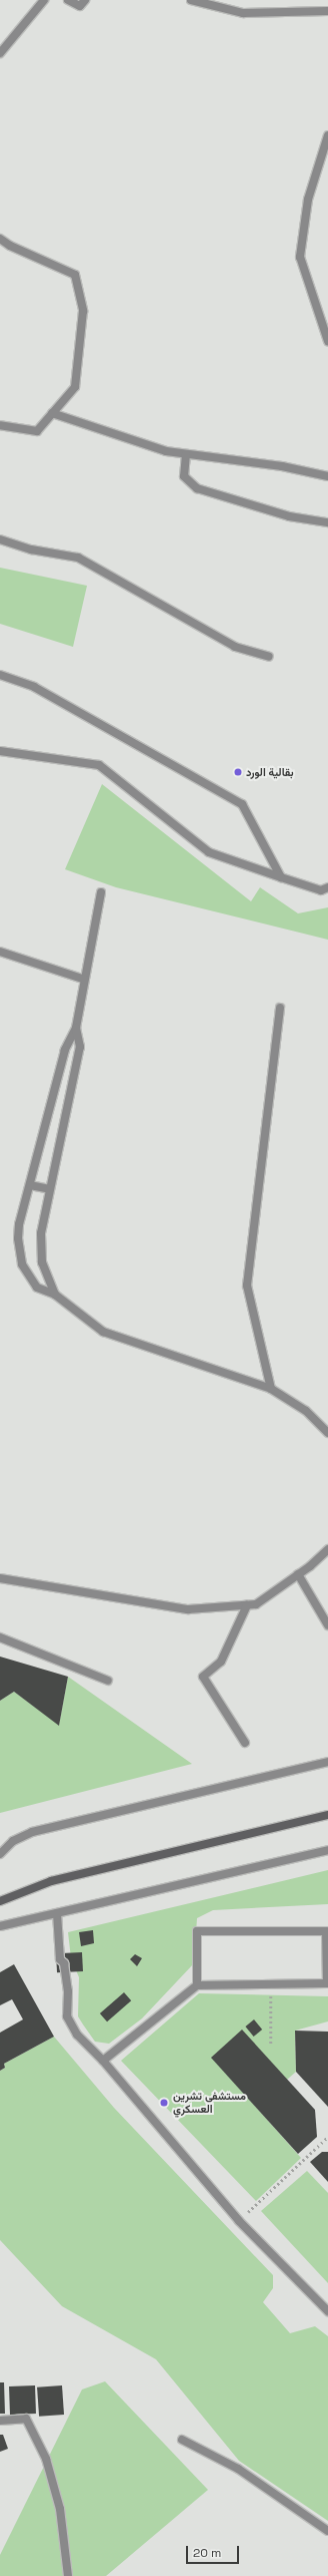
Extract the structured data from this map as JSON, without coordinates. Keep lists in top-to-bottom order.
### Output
{
  "places": ["بقالية الورد", "مستشفى تشرين العسكري"],
  "scale_bar": "20 m"
}
